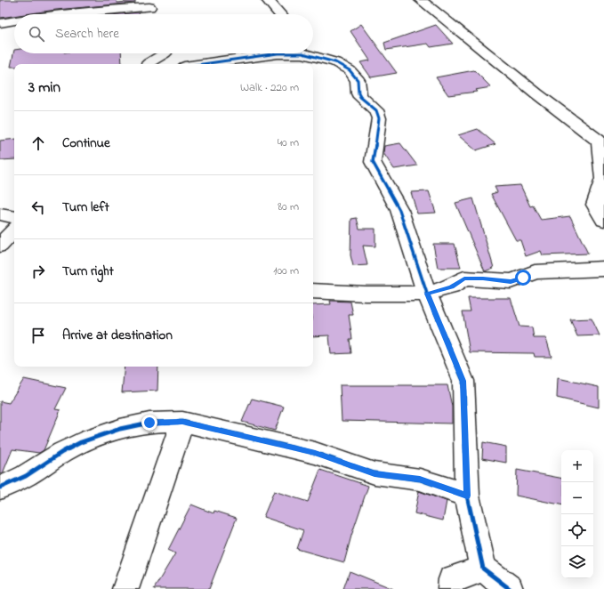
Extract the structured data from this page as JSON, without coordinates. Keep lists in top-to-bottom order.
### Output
{
  "page": {
    "search": "Search here",
    "heading": ["3 min", "Walk · 220 m"],
    "list": [
      ["Continue", "40 m"],
      ["Turn left", "80 m"],
      ["Turn right", "100 m"],
      "Arrive at destination"
    ],
    "map_buttons": ["+", "−"]
  }
}
